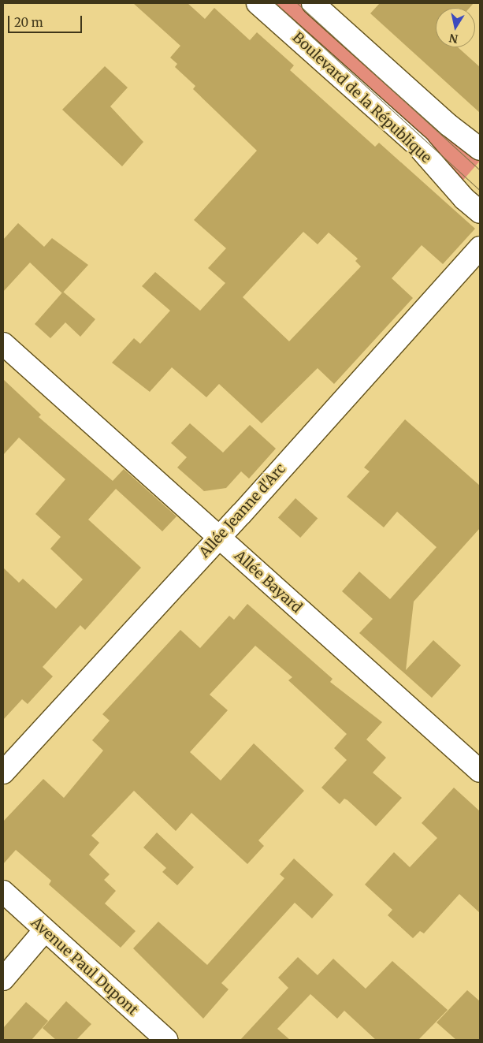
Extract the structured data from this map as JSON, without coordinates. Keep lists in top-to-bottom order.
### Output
{
  "streets": {
    "street": [
      "Boulevard de la République",
      "Allée Jeanne d'Arc",
      "Allée Bayard",
      "Avenue Paul Dupont"
    ]
  },
  "crossings": [
    ["Allée Jeanne d'Arc", "Allée Bayard"]
  ],
  "scale_bar": "20 m",
  "north": "bottom"
}
